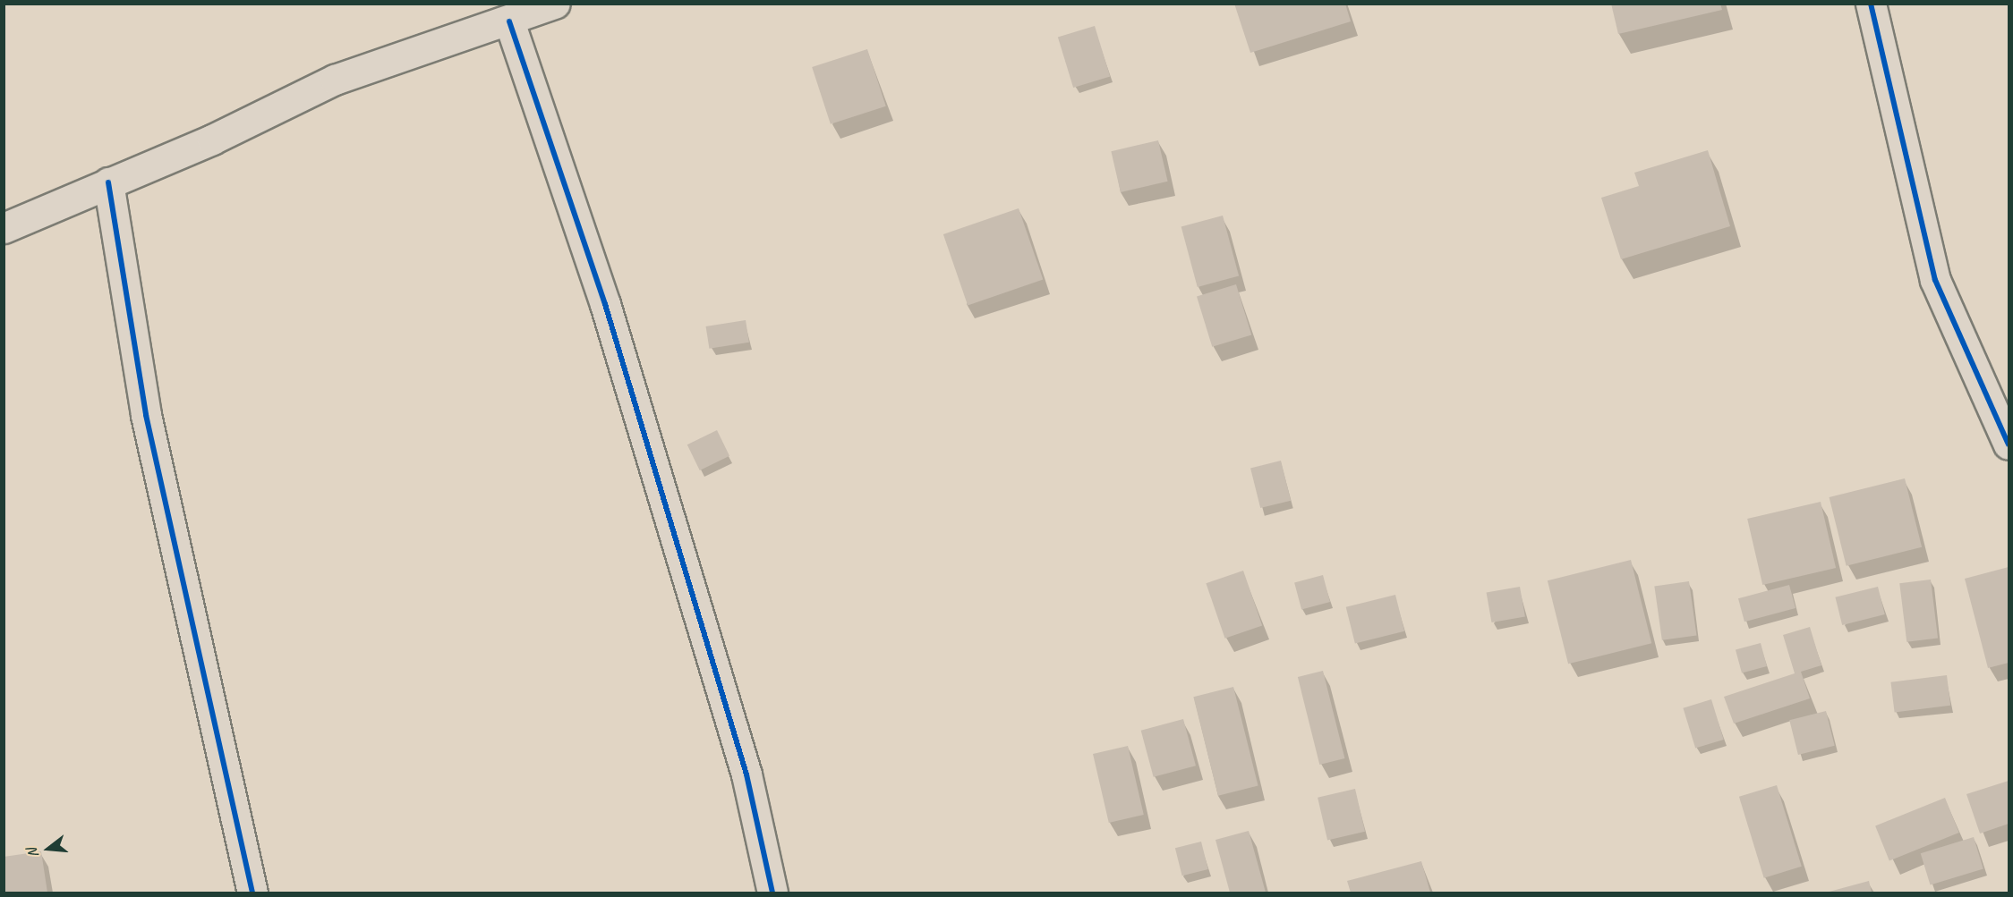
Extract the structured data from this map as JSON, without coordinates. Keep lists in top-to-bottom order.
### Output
{
  "north": "left"
}
